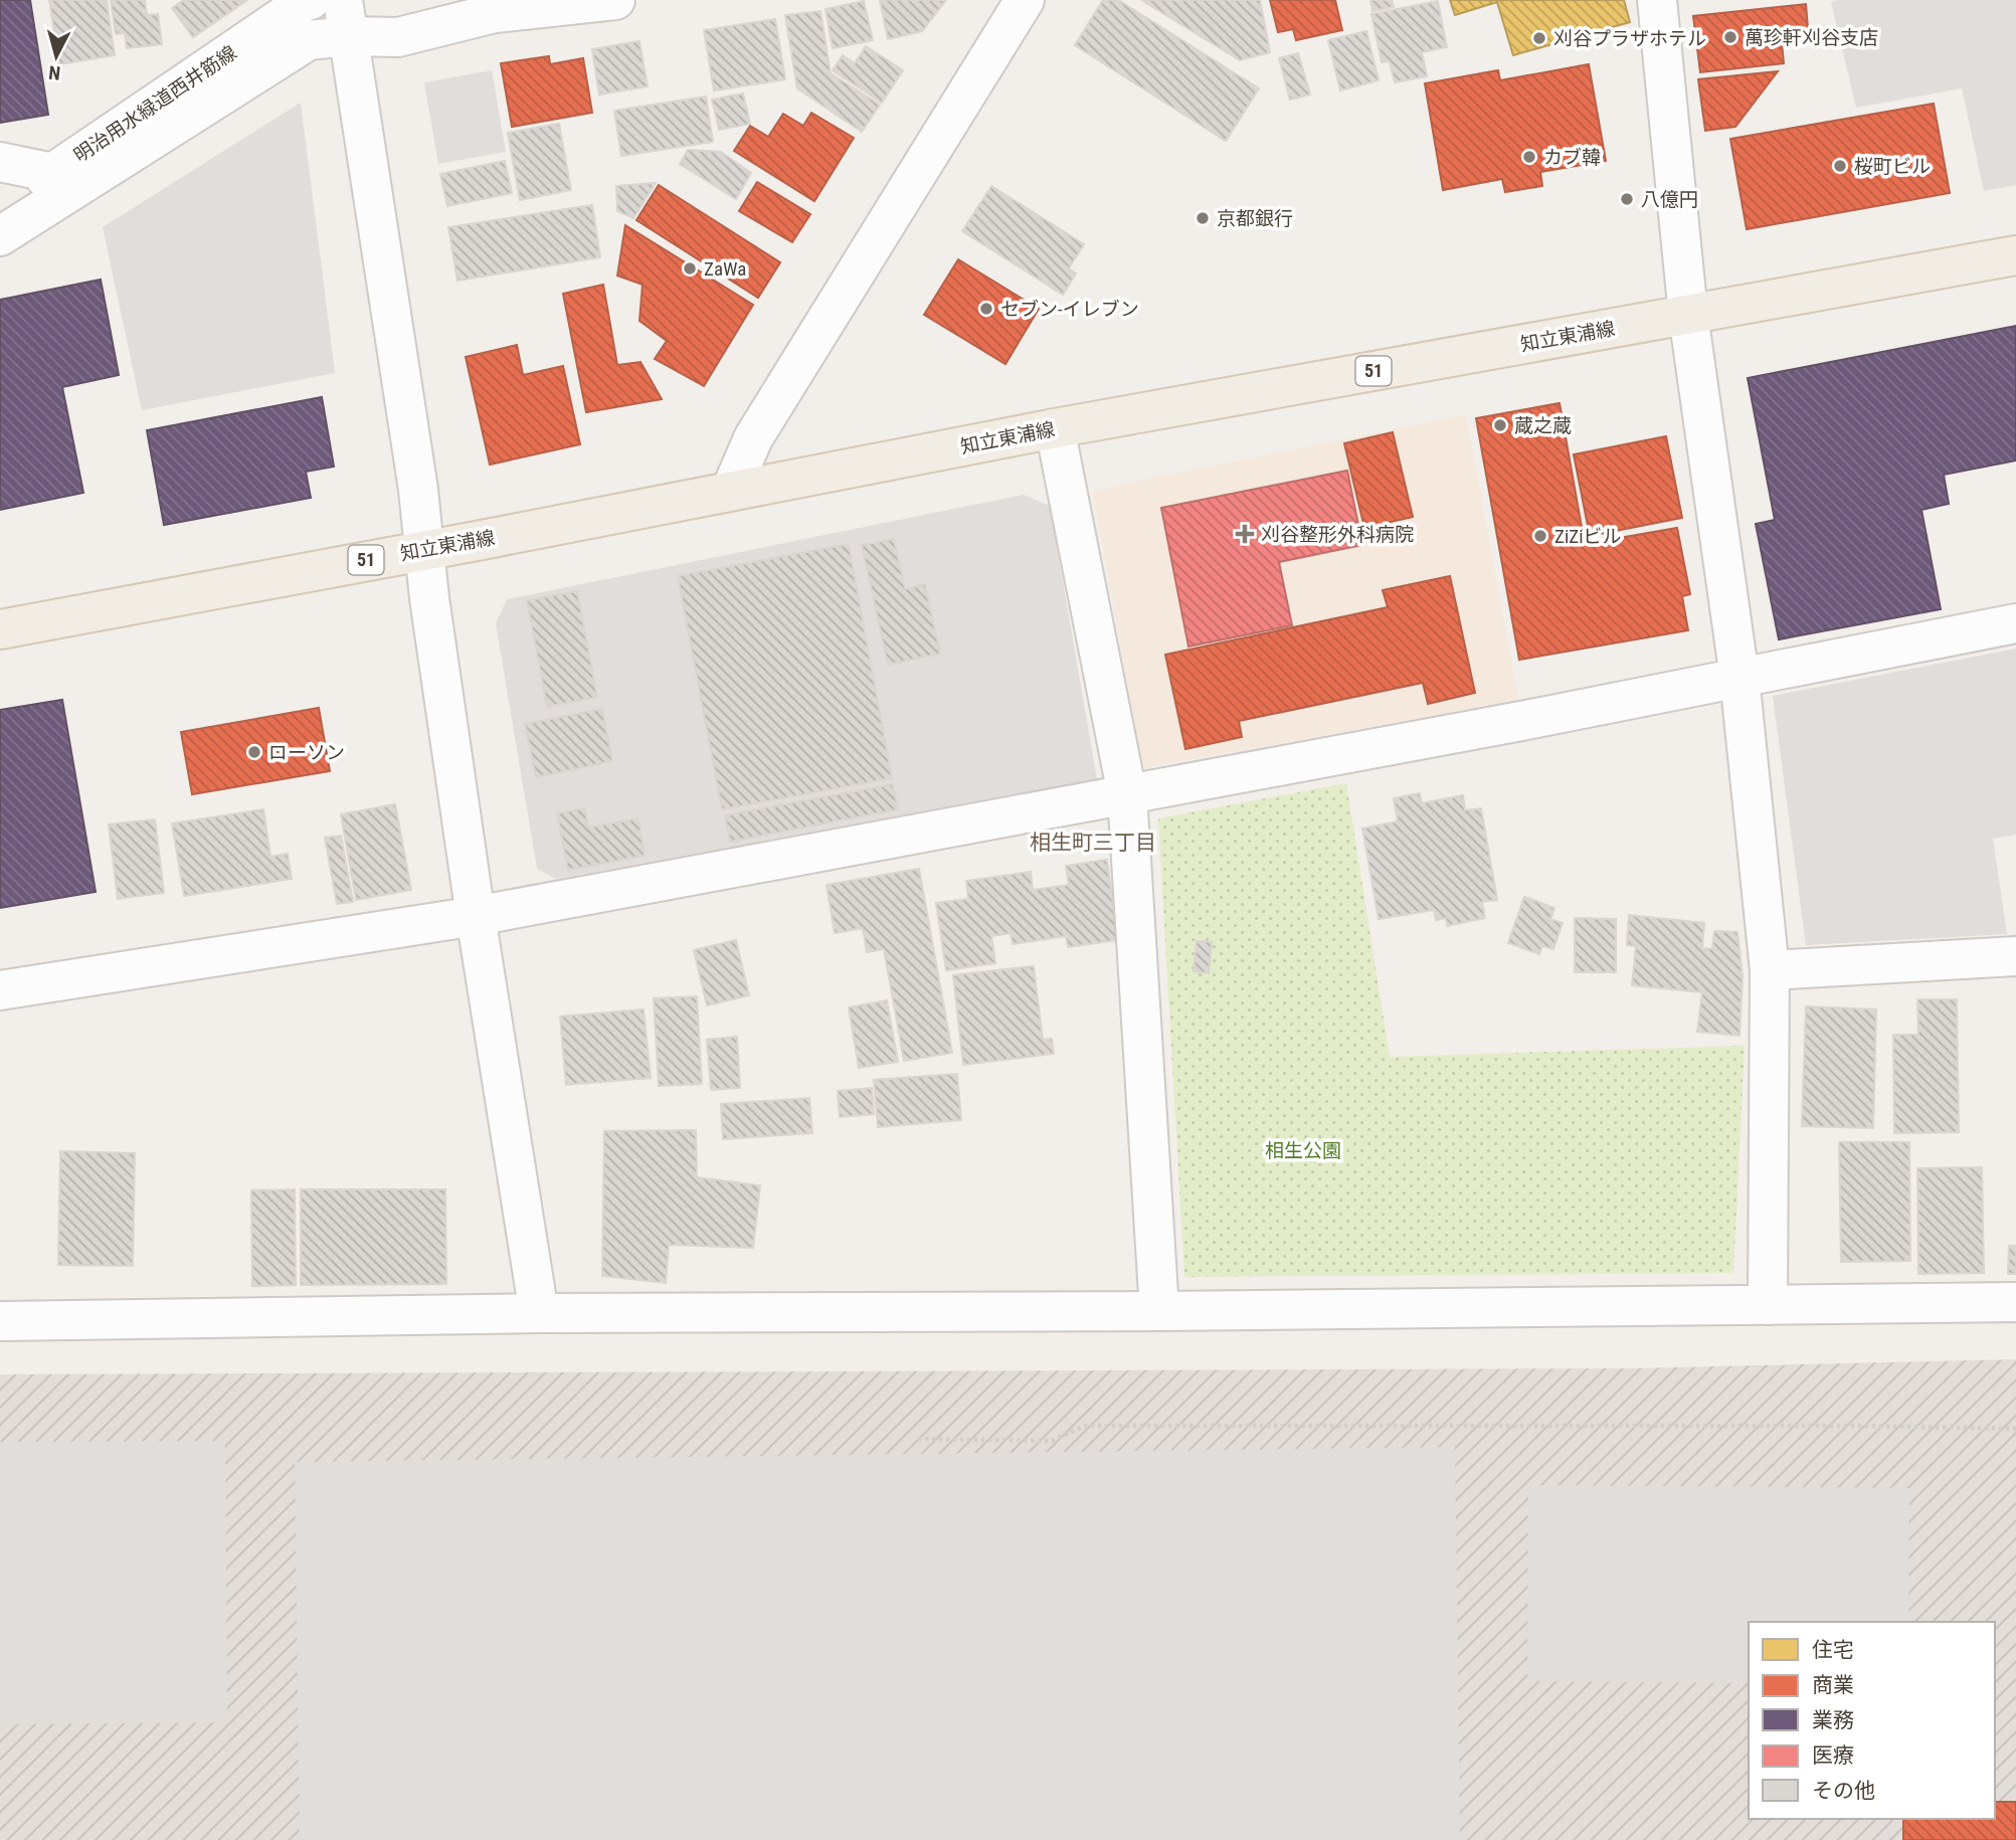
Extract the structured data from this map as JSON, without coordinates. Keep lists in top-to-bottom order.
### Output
{
  "streets": {
    "main road": ["知立東浦線", "51"],
    "street": ["明治用水緑道西井筋線"]
  },
  "districts": ["相生町三丁目"],
  "parks": ["相生公園"],
  "places": {
    "other": [
      "萬珍軒刈谷支店",
      "刈谷プラザホテル",
      "カブ韓",
      "桜町ビル",
      "八億円",
      "京都銀行",
      "ZaWa",
      "セブン-イレブン",
      "蔵之蔵",
      "ZiZiビル",
      "ローソン"
    ],
    "health": ["刈谷整形外科病院"]
  },
  "legend": [
    "住宅",
    "商業",
    "業務",
    "医療",
    "その他"
  ],
  "north": "bottom"
}
